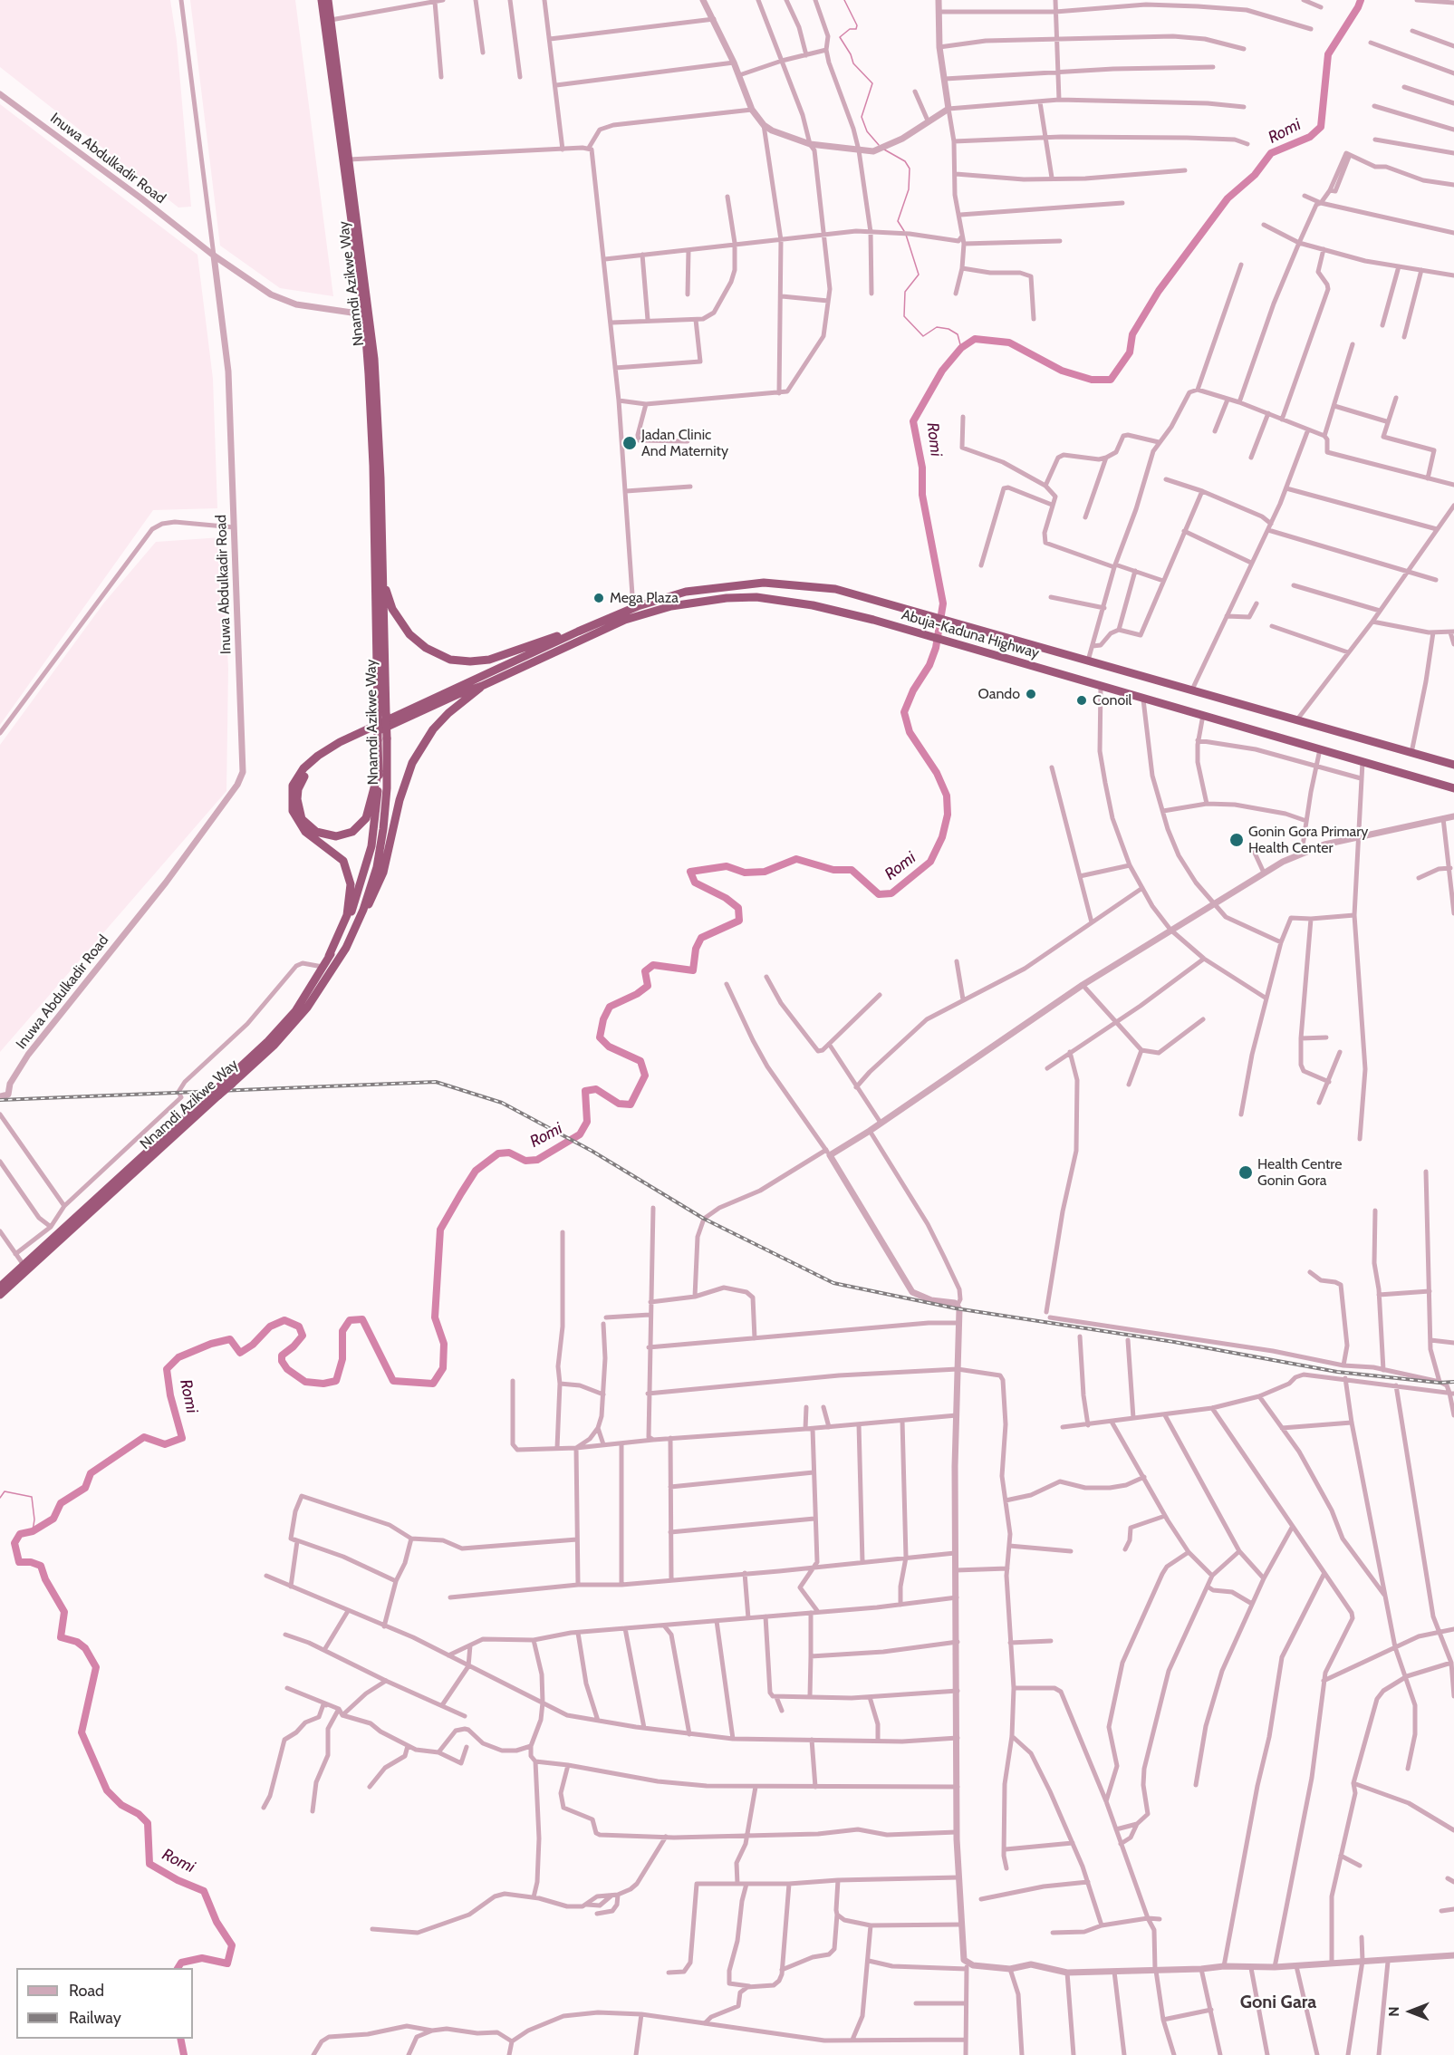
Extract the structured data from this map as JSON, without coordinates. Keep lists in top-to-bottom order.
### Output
{
  "streets": {
    "highway": ["Nnamdi Azikwe Way", "Abuja-Kaduna Highway"],
    "street": ["Inuwa Abdulkadir Road"]
  },
  "districts": ["Goni Gara"],
  "water": ["Romi"],
  "places": [
    "Jadan Clinic And Maternity",
    "Mega Plaza",
    "Oando",
    "Conoil",
    "Gonin Gora Primary Health Center",
    "Health Centre Gonin Gora"
  ],
  "legend": ["Road", "Railway"],
  "north": "left"
}
